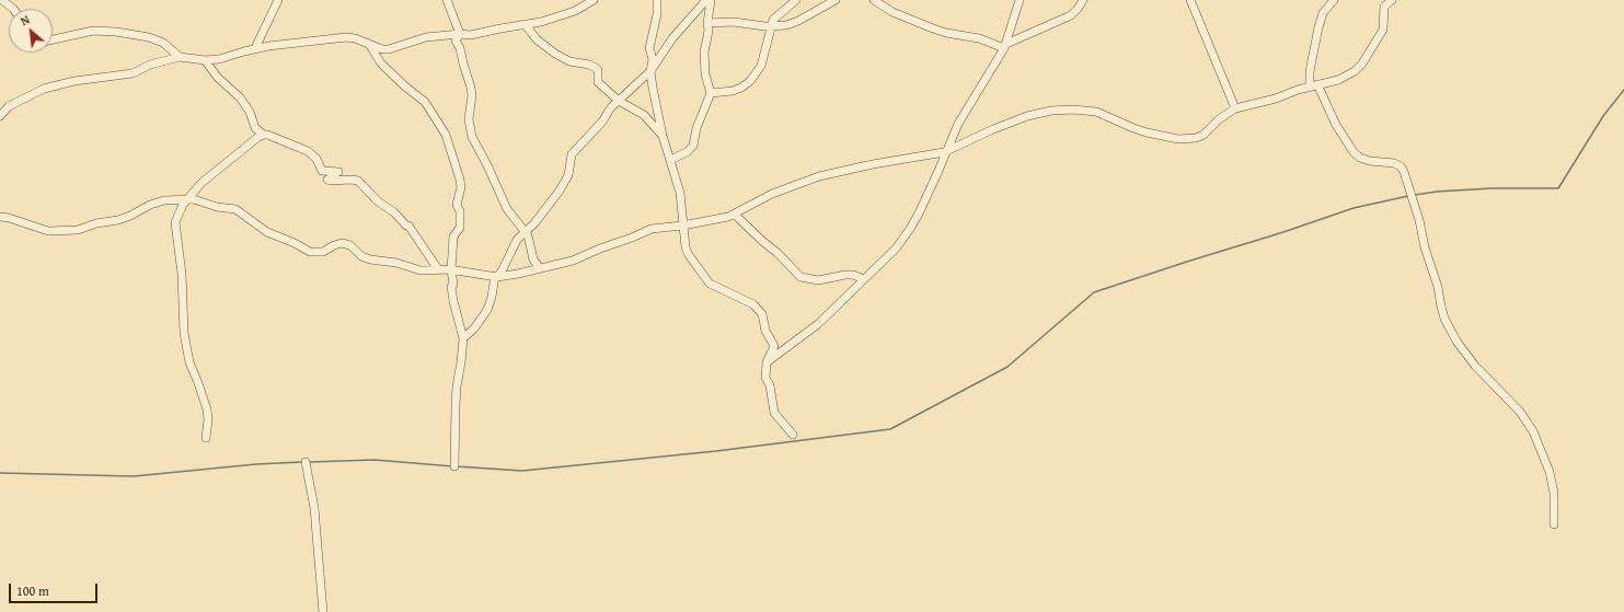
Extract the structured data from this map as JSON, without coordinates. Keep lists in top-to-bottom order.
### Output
{
  "scale_bar": "100 m",
  "north": "top left"
}
